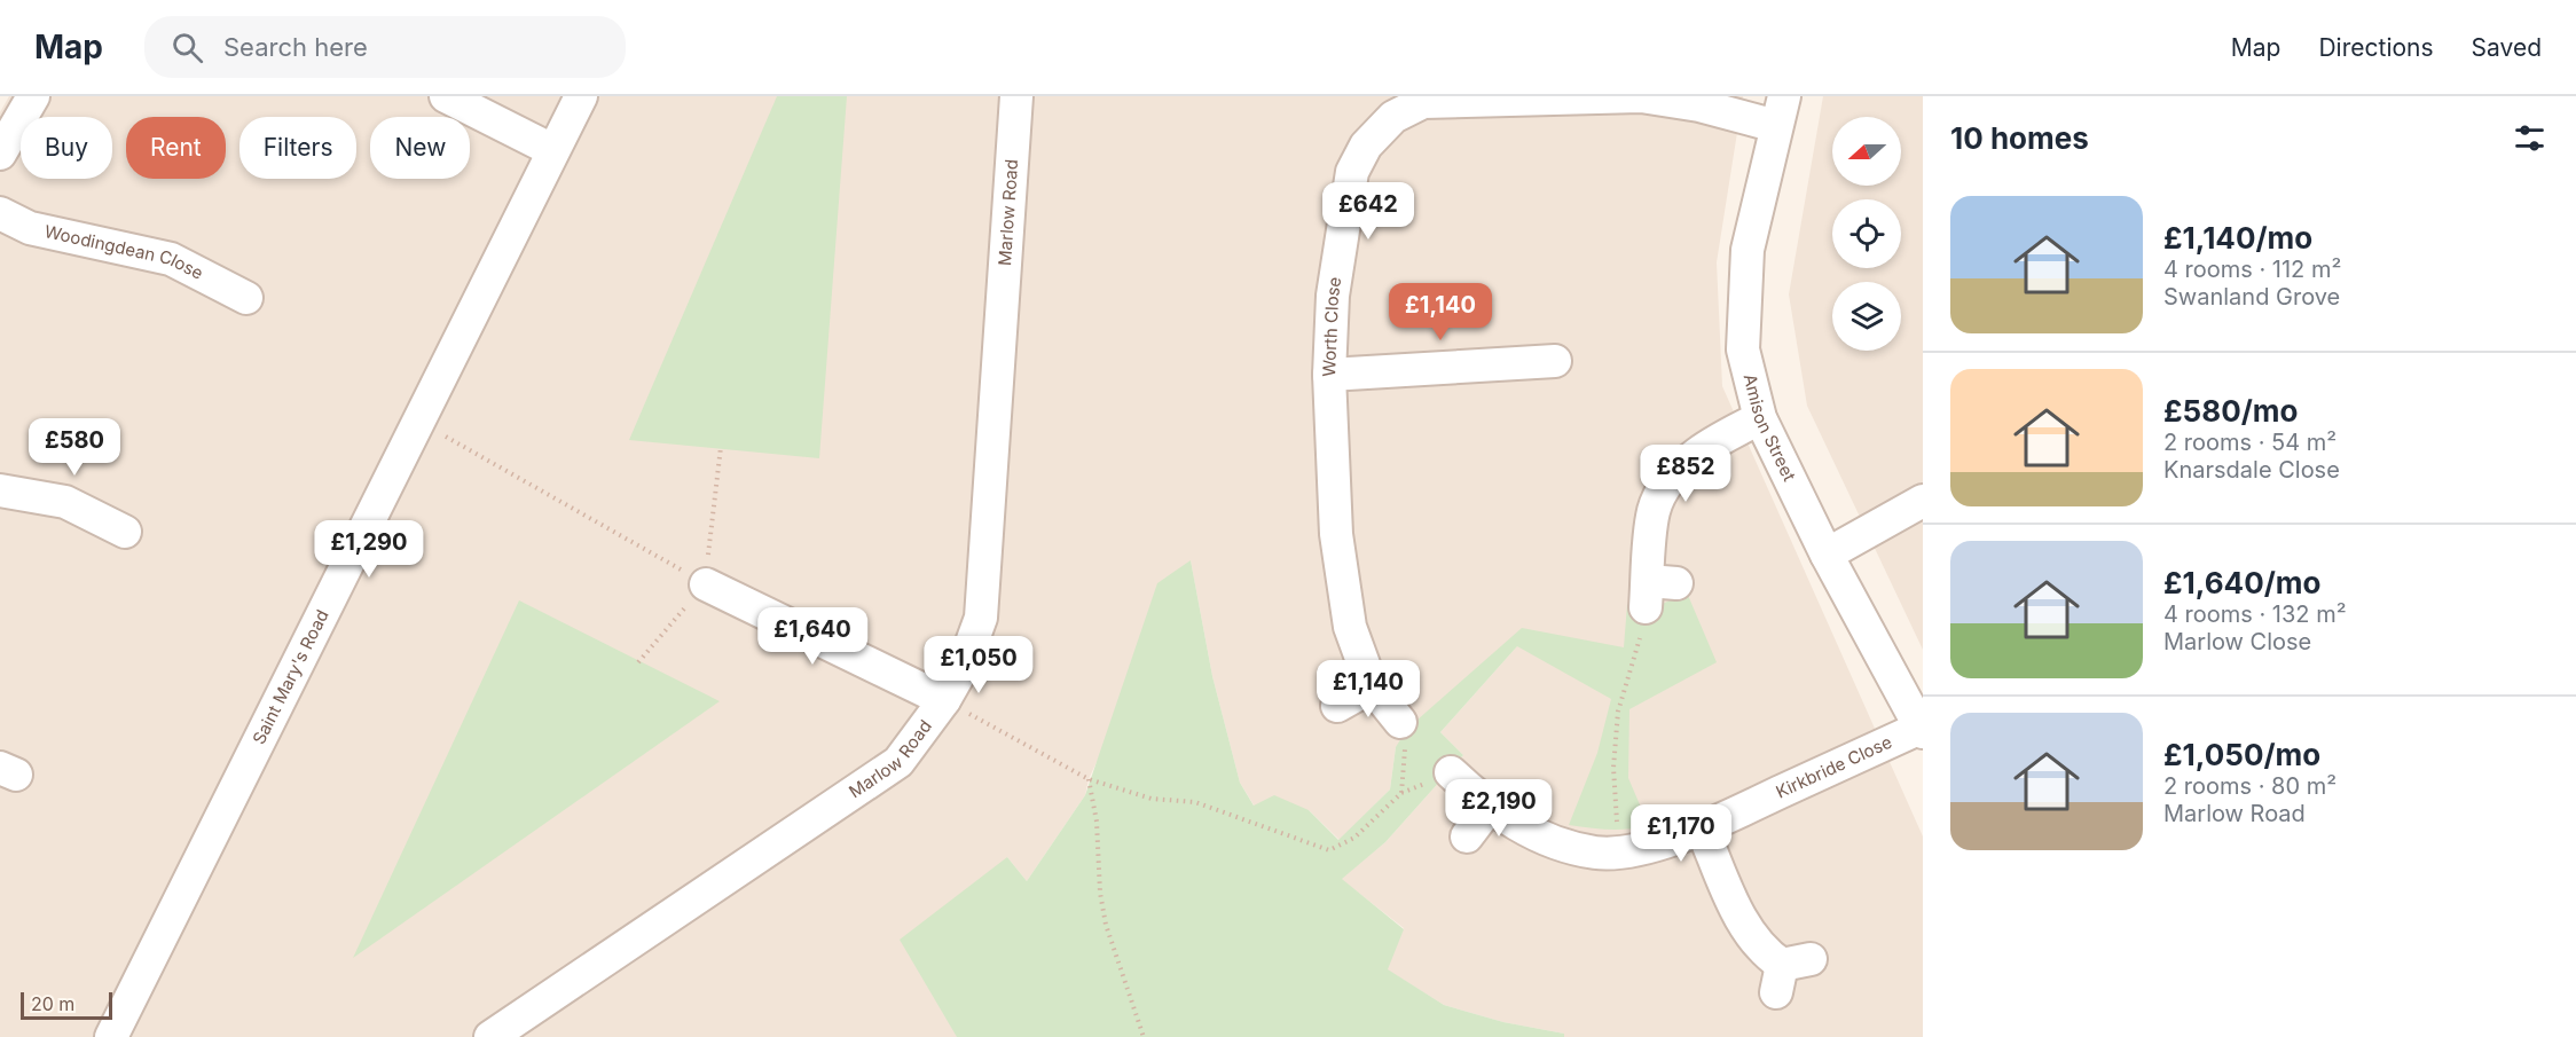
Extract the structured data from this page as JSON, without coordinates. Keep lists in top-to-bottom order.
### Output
{
  "streets": {
    "street": [
      "Marlow Road",
      "Woodingdean Close",
      "Worth Close",
      "Amison Street",
      "Saint Mary's Road",
      "Kirkbride Close"
    ]
  },
  "crossings": [
    ["Worth Close", "Amison Street"],
    ["Amison Street", "Kirkbride Close"]
  ],
  "scale_bar": "20 m",
  "north": "left",
  "page": {
    "header": "Map",
    "search": "Search here",
    "nav": ["Map", "Directions", "Saved"],
    "heading": "10 homes",
    "chip": [
      "Buy",
      "Rent",
      "Filters",
      "New"
    ],
    "list": [
      {
        "name": "£1,140/mo",
        "note": "4 rooms · 112 m² · Swanland Grove"
      },
      {
        "name": "£580/mo",
        "note": "2 rooms · 54 m² · Knarsdale Close"
      },
      {
        "name": "£1,640/mo",
        "note": "4 rooms · 132 m² · Marlow Close"
      },
      {
        "name": "£1,050/mo",
        "note": "2 rooms · 80 m² · Marlow Road"
      }
    ],
    "price": [
      "£642",
      "£1,140",
      "£580",
      "£852",
      "£1,290",
      "£1,640",
      "£1,050",
      "£1,140",
      "£2,190",
      "£1,170"
    ],
    "scale": "20 m"
  }
}
